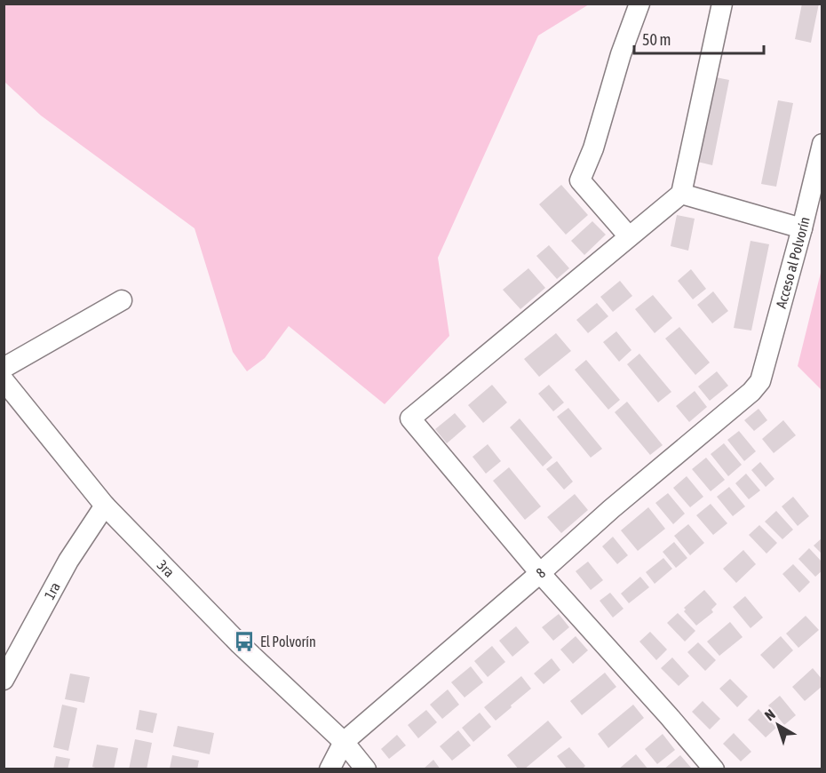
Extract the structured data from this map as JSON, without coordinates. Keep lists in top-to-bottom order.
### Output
{
  "streets": {
    "street": [
      "Acceso al Polvorín",
      "3ra",
      "8",
      "1ra"
    ]
  },
  "crossings": [
    ["Acceso al Polvorín", "8"],
    ["3ra", "8"],
    ["3ra", "1ra"]
  ],
  "places": {
    "bus stop": ["El Polvorín"]
  },
  "scale_bar": "50 m",
  "north": "top left"
}
